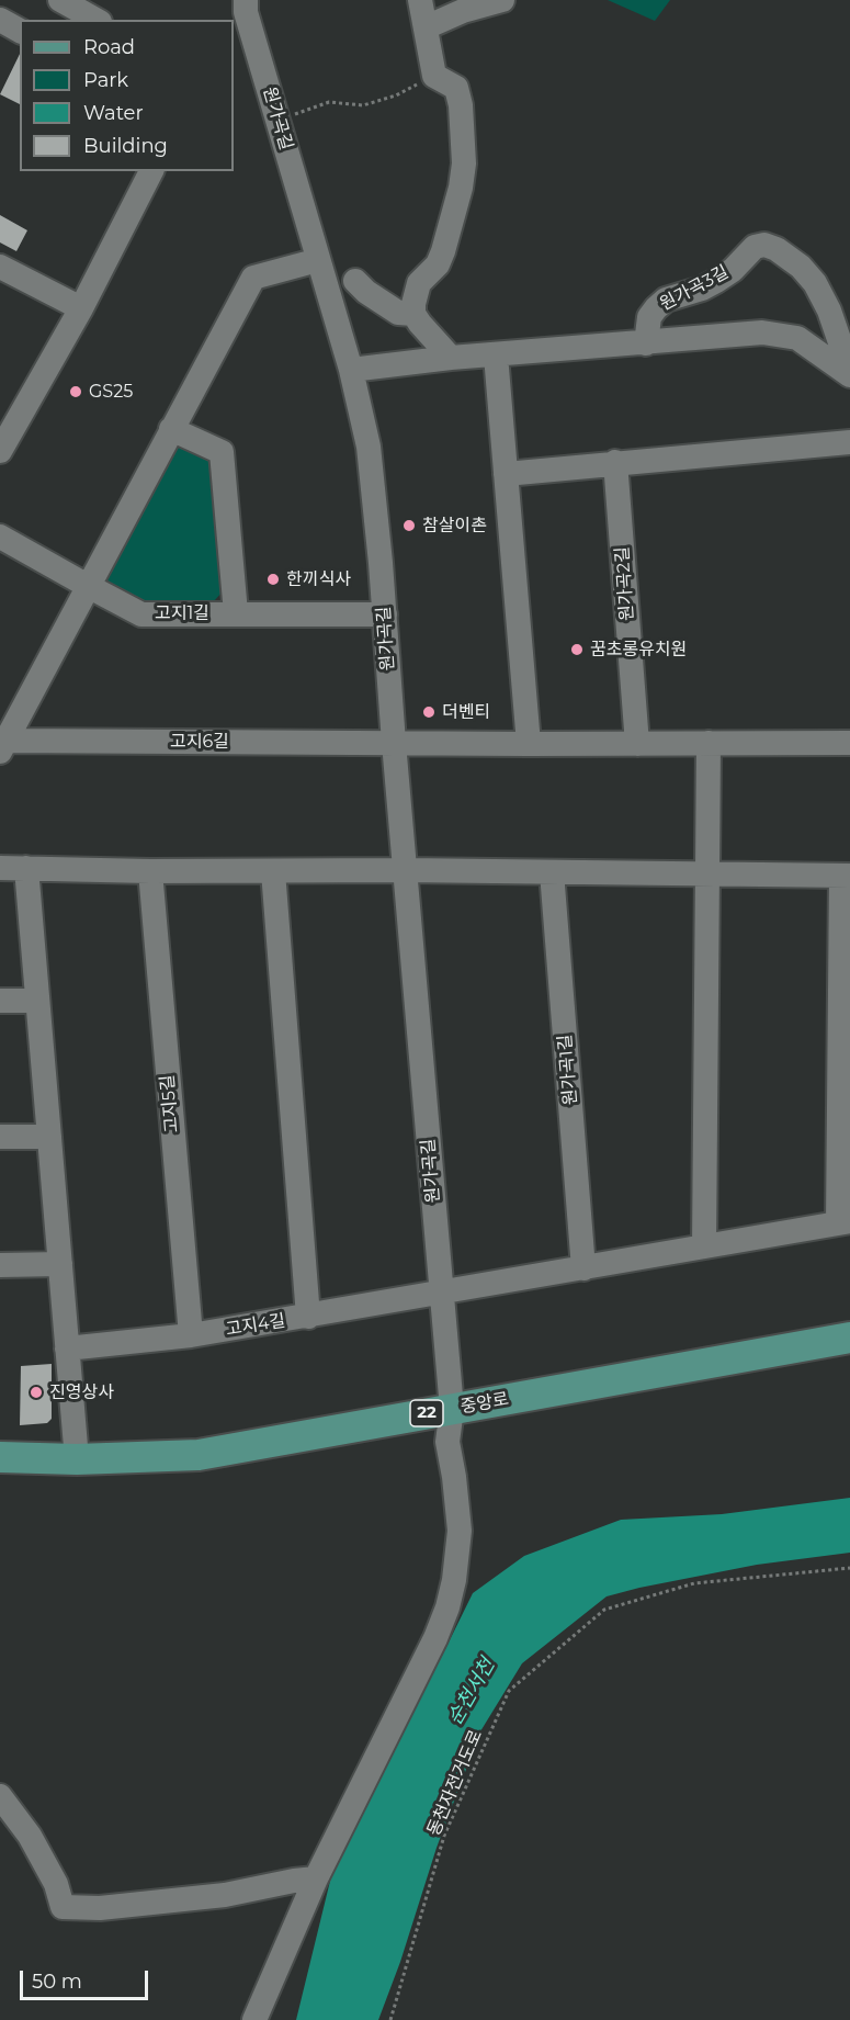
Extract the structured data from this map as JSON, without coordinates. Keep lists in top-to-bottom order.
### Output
{
  "streets": {
    "main road": ["중앙로", "22"],
    "street": [
      "원가곡길",
      "원가곡3길",
      "원가곡2길",
      "고지1길",
      "고지6길",
      "원가곡1길",
      "고지5길",
      "고지4길"
    ],
    "path": ["동천자전거도로"]
  },
  "crossings": [
    ["원가곡길", "원가곡3길"],
    ["원가곡길", "고지1길"],
    ["원가곡길", "고지6길"],
    ["원가곡길", "고지4길"],
    ["원가곡길", "중앙로"],
    ["고지1길", "고지6길"],
    ["고지5길", "고지4길"]
  ],
  "water": ["순천서천"],
  "places": [
    "GS25",
    "참살이촌",
    "한끼식사",
    "꿈초롱유치원",
    "더벤티",
    "진영상사"
  ],
  "legend": [
    "Road",
    "Park",
    "Water",
    "Building"
  ],
  "scale_bar": "50 m"
}
